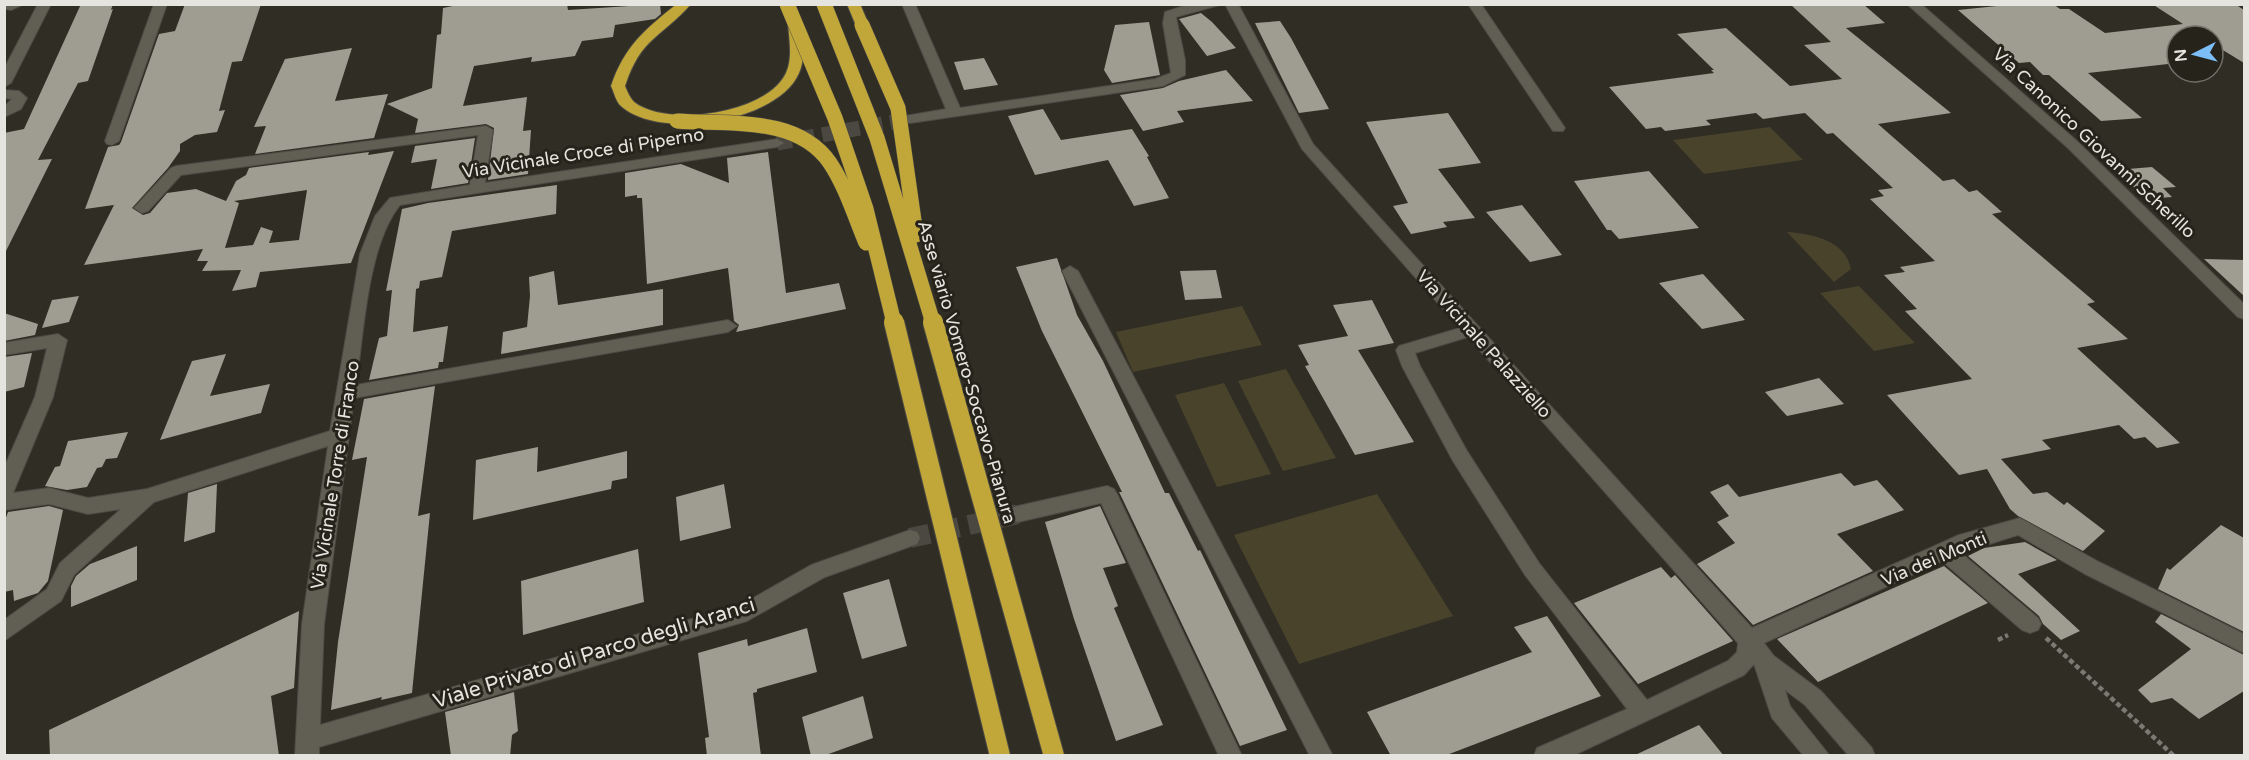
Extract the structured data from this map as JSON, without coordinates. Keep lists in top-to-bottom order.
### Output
{
  "streets": {
    "highway": ["Asse viario Vomero-Soccavo-Pianura"],
    "street": [
      "Via Canonico Giovanni Scherillo",
      "Via Vicinale Croce di Piperno",
      "Via Vicinale Palazziello",
      "Via Vicinale Torre di Franco",
      "Via dei Monti",
      "Viale Privato di Parco degli Aranci"
    ]
  },
  "crossings": [
    ["Via Vicinale Croce di Piperno", "Via Vicinale Torre di Franco"],
    ["Via Vicinale Palazziello", "Via dei Monti"],
    ["Via Vicinale Torre di Franco", "Viale Privato di Parco degli Aranci"]
  ],
  "north": "left"
}
